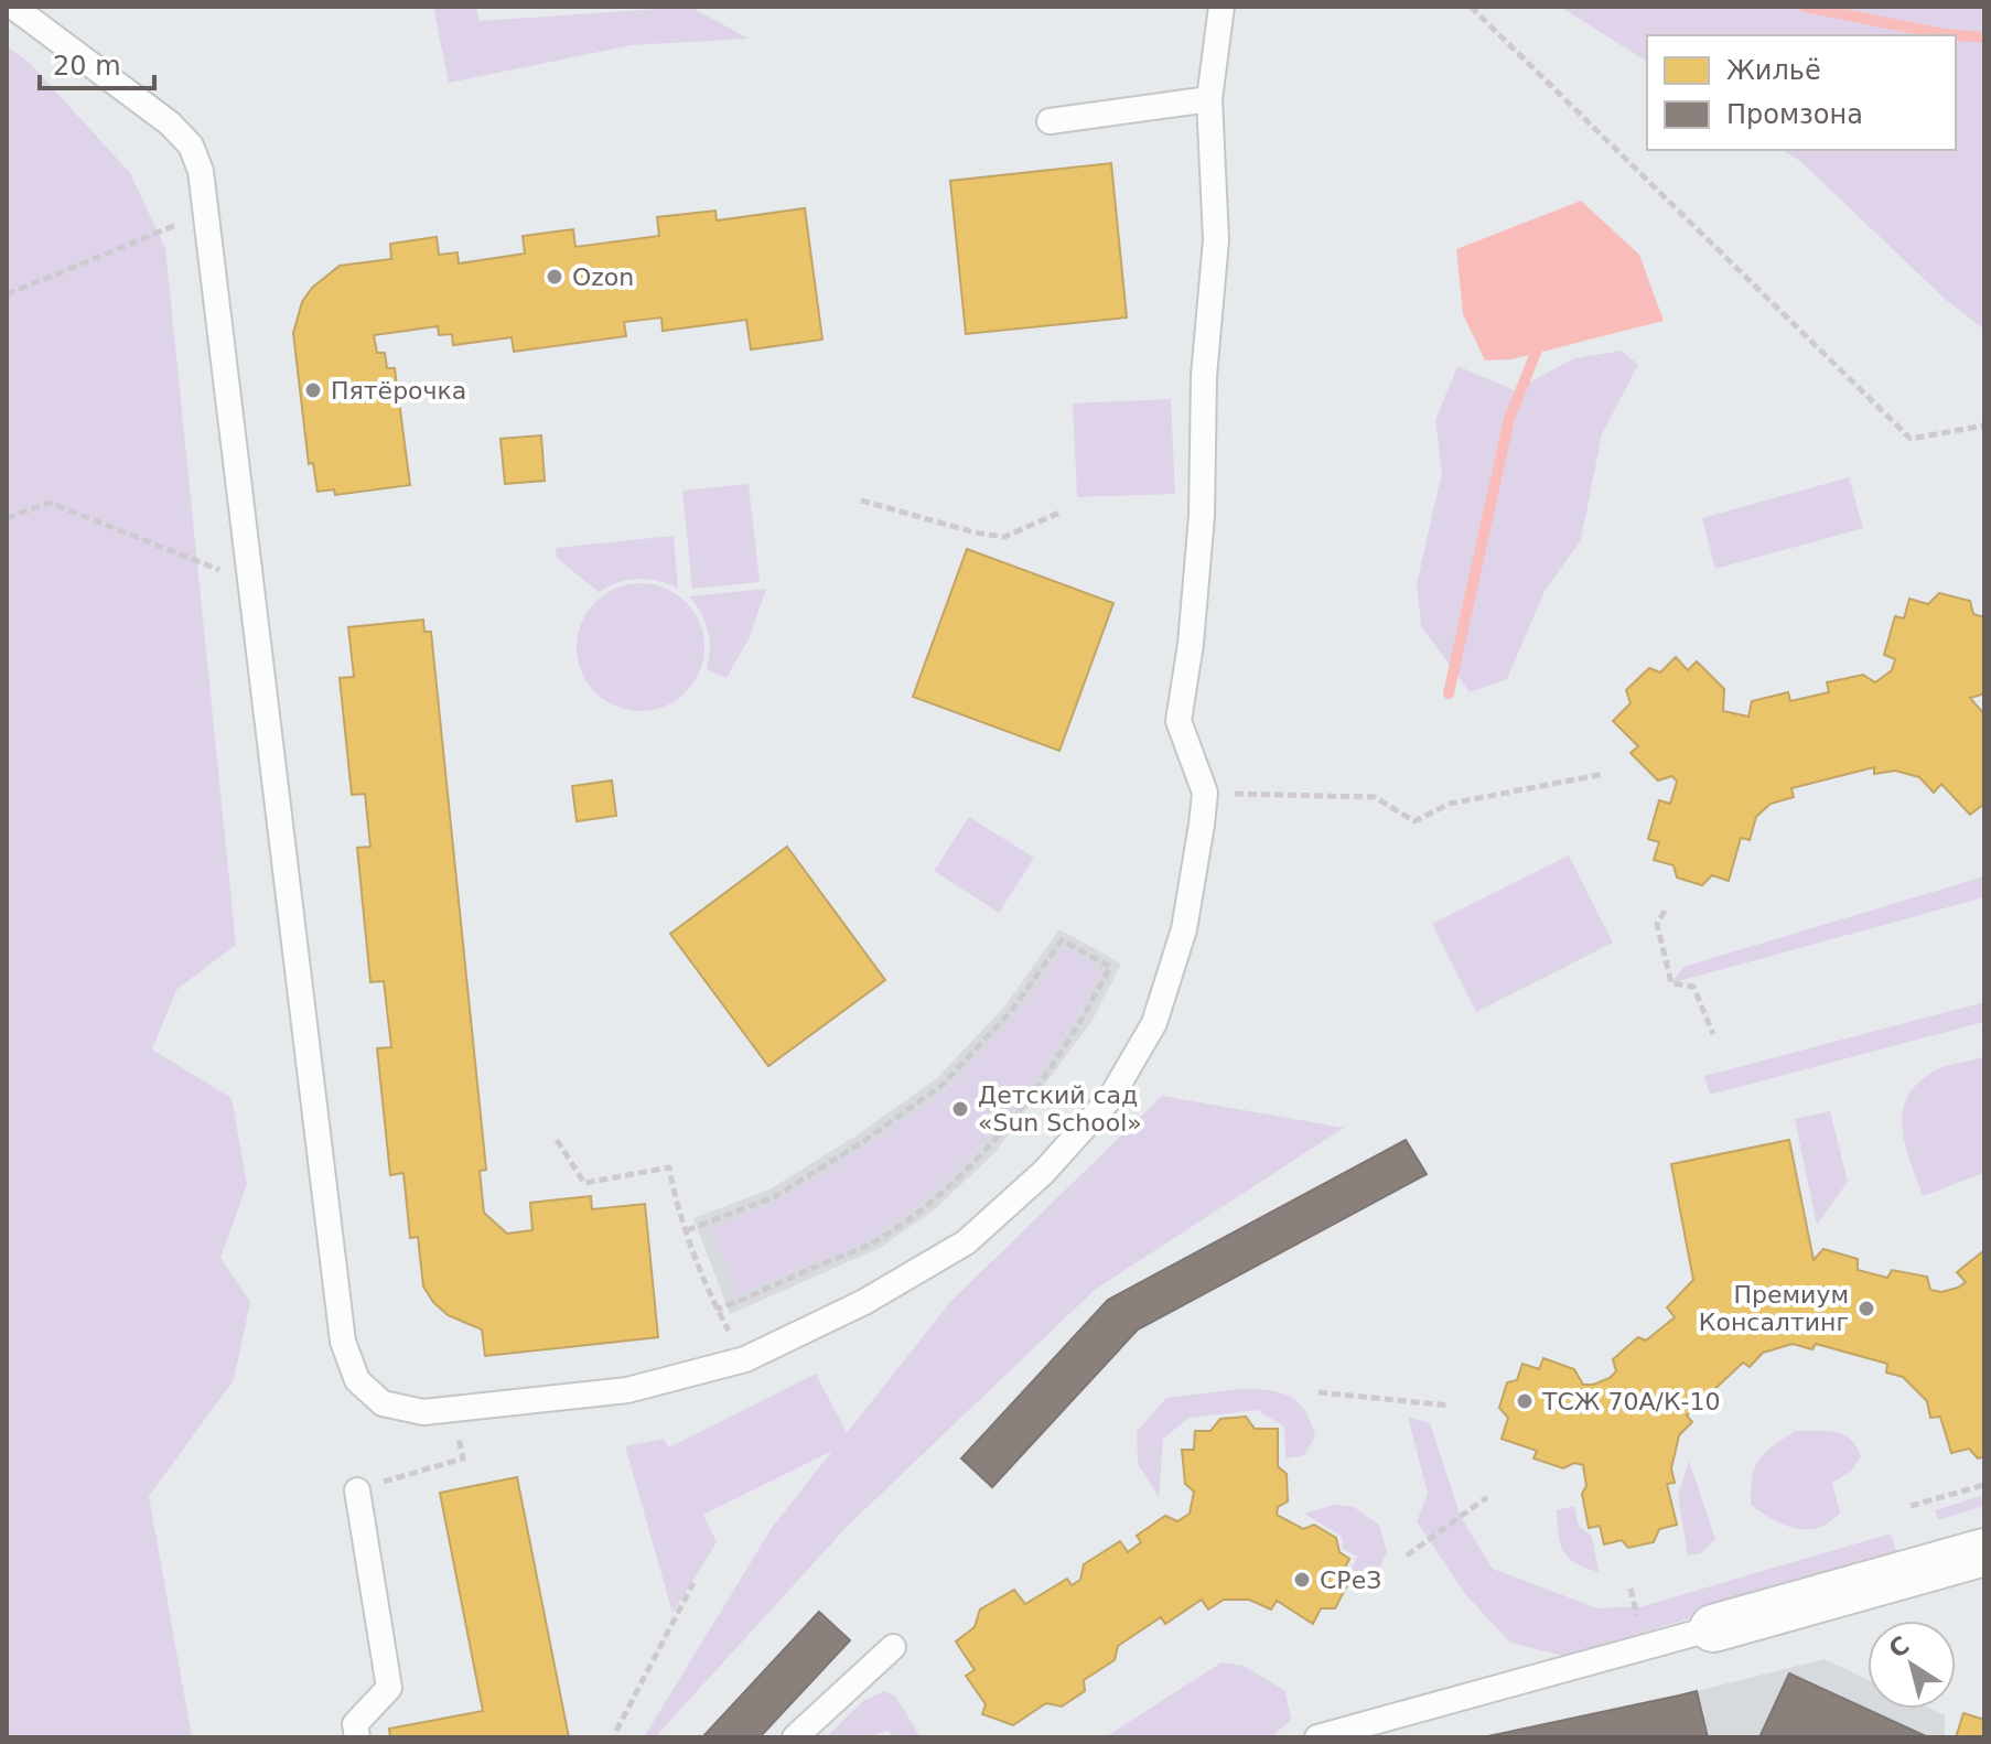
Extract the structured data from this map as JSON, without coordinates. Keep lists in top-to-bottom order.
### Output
{
  "places": [
    "Ozon",
    "Пятёрочка",
    "Детский сад «Sun School»",
    "Премиум Консалтинг",
    "ТСЖ 70А/К-10",
    "СРеЗ"
  ],
  "legend": ["Жильё", "Промзона"],
  "scale_bar": "20 m",
  "north": "top left"
}
